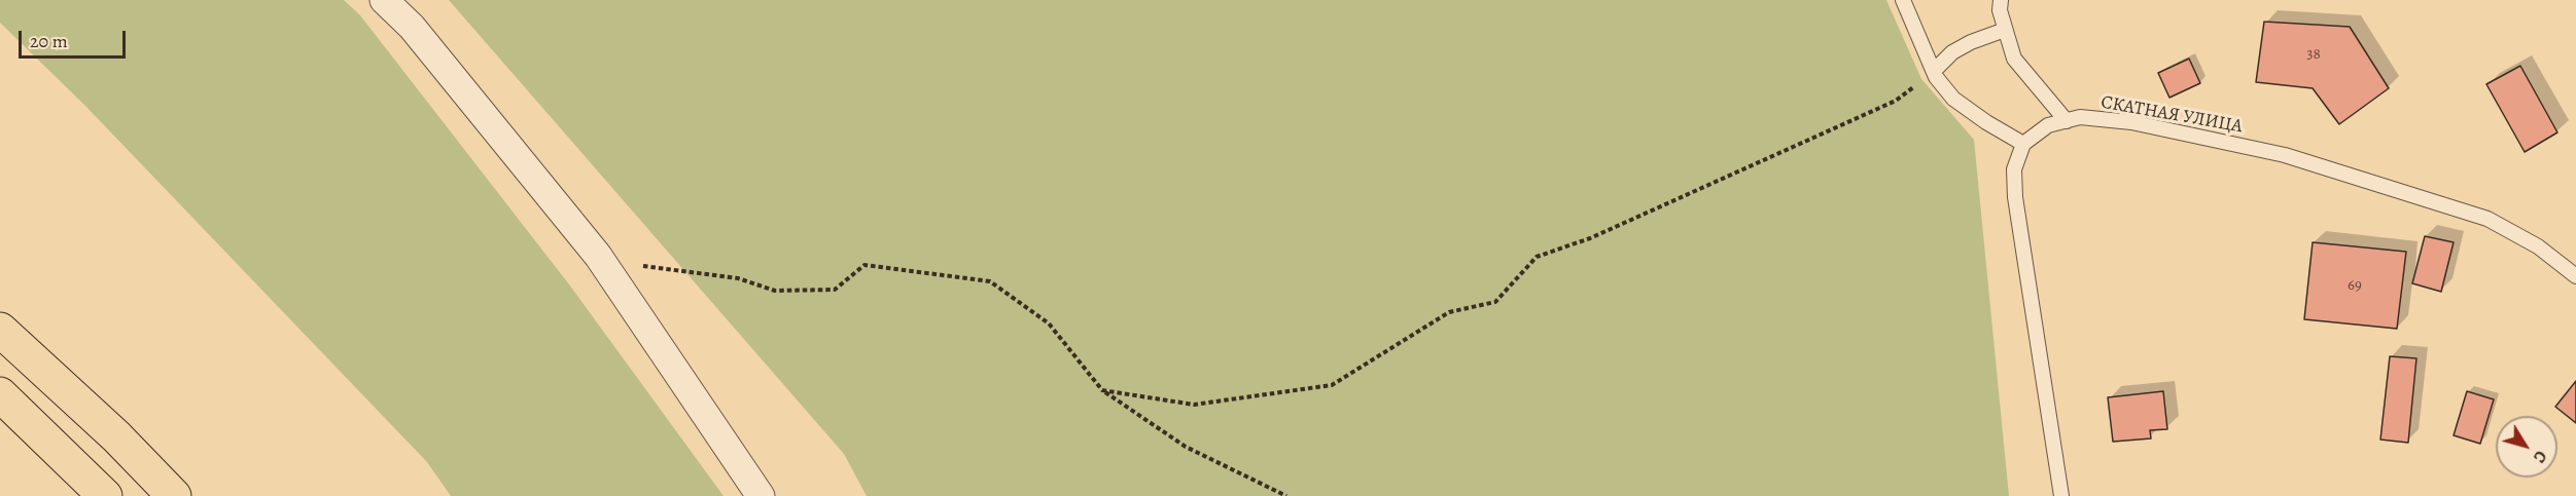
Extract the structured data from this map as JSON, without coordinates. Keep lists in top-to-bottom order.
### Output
{
  "streets": {
    "lane": ["СКАТНАЯ УЛИЦА"]
  },
  "house_numbers": ["38", "69"],
  "scale_bar": "20 m",
  "north": "bottom right"
}
